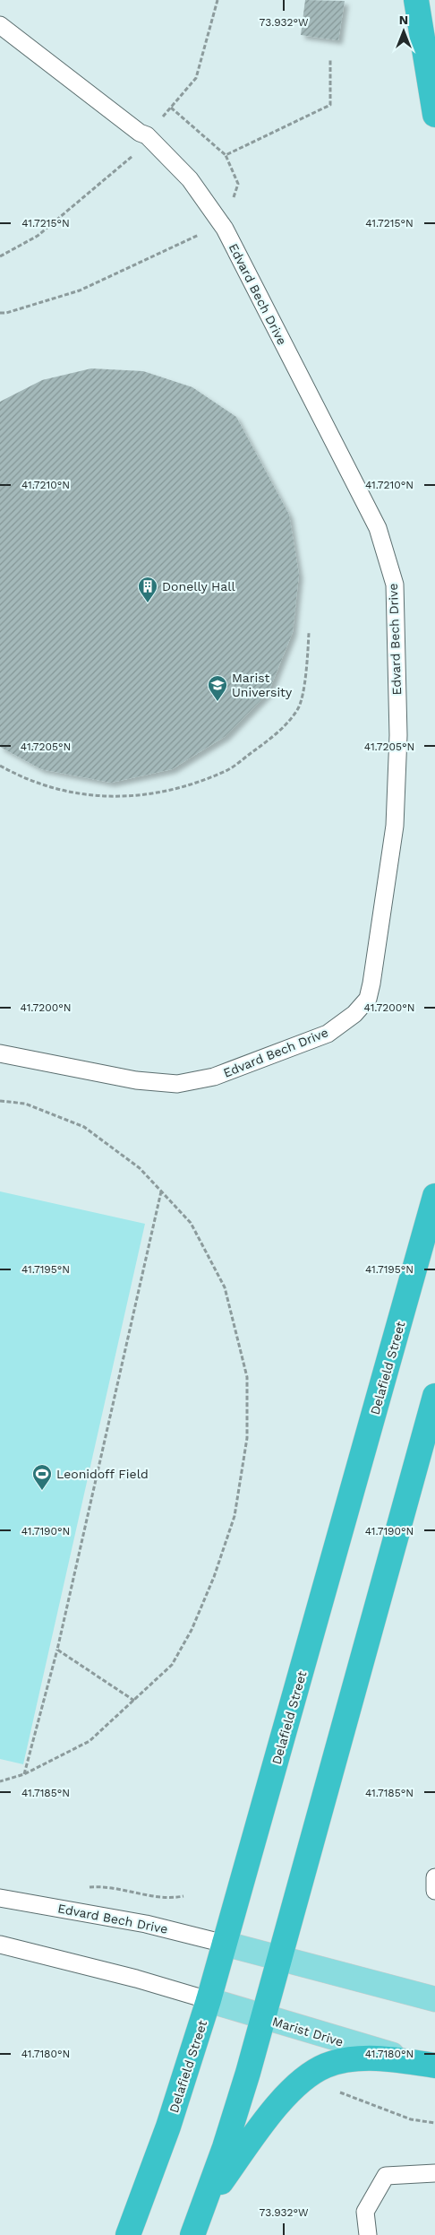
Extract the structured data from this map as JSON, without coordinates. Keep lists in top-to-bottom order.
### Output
{
  "streets": {
    "highway": ["Delafield Street"],
    "main road": ["Marist Drive"],
    "lane": ["Edvard Bech Drive"]
  },
  "crossings": [
    ["Edvard Bech Drive", "Delafield Street"],
    ["Delafield Street", "Marist Drive"]
  ],
  "places": {
    "building": ["Donelly Hall"],
    "school or university": ["Marist University"],
    "sports": ["Leonidoff Field"]
  },
  "north": "top",
  "coordinates": [
    "73.932°W",
    "41.7215°N",
    "41.7210°N",
    "41.7205°N",
    "41.7200°N",
    "41.7195°N",
    "41.7190°N",
    "41.7185°N",
    "41.7180°N"
  ]
}
